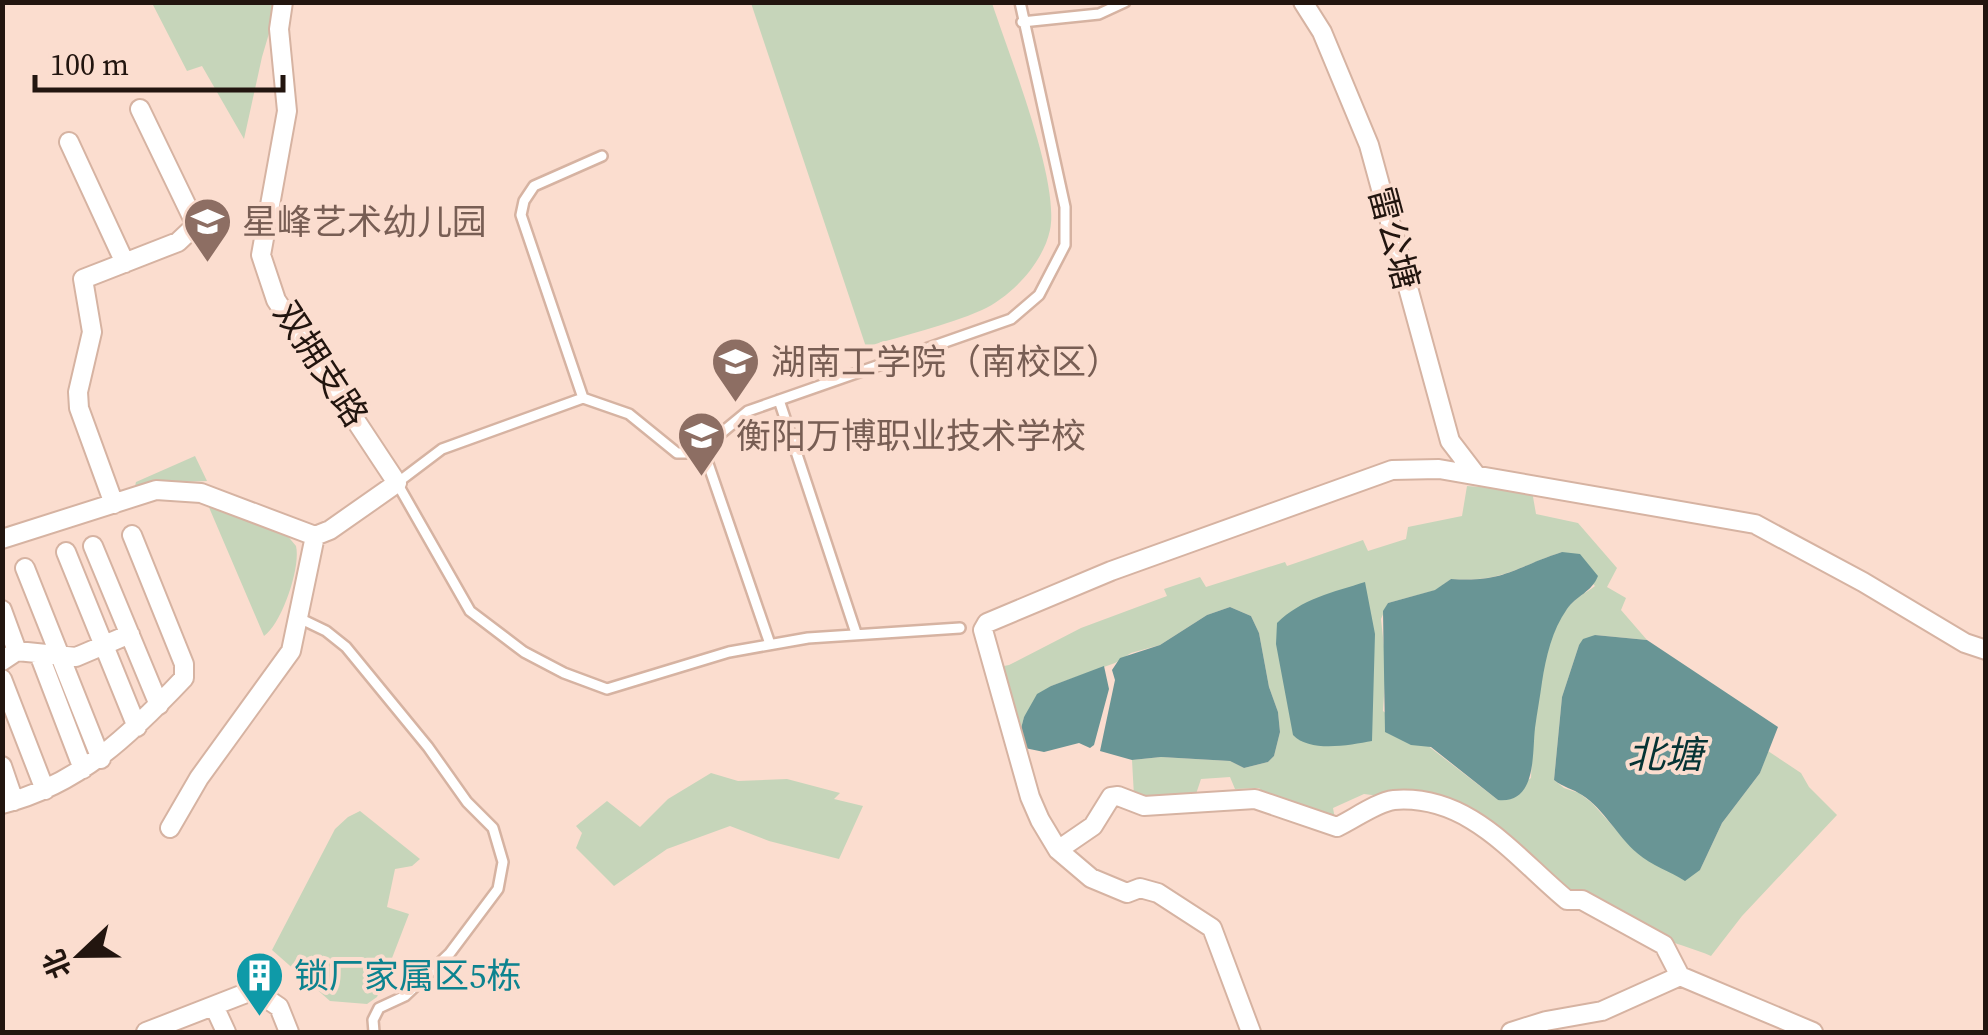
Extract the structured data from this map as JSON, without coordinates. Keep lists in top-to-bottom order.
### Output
{
  "streets": {
    "street": ["雷公塘", "双拥支路"]
  },
  "water": ["北塘"],
  "places": {
    "school or university": ["星峰艺术幼儿园", "湖南工学院（南校区）", "衡阳万博职业技术学校"],
    "building": ["锁厂家属区5栋"]
  },
  "scale_bar": "100 m",
  "north": "left"
}
